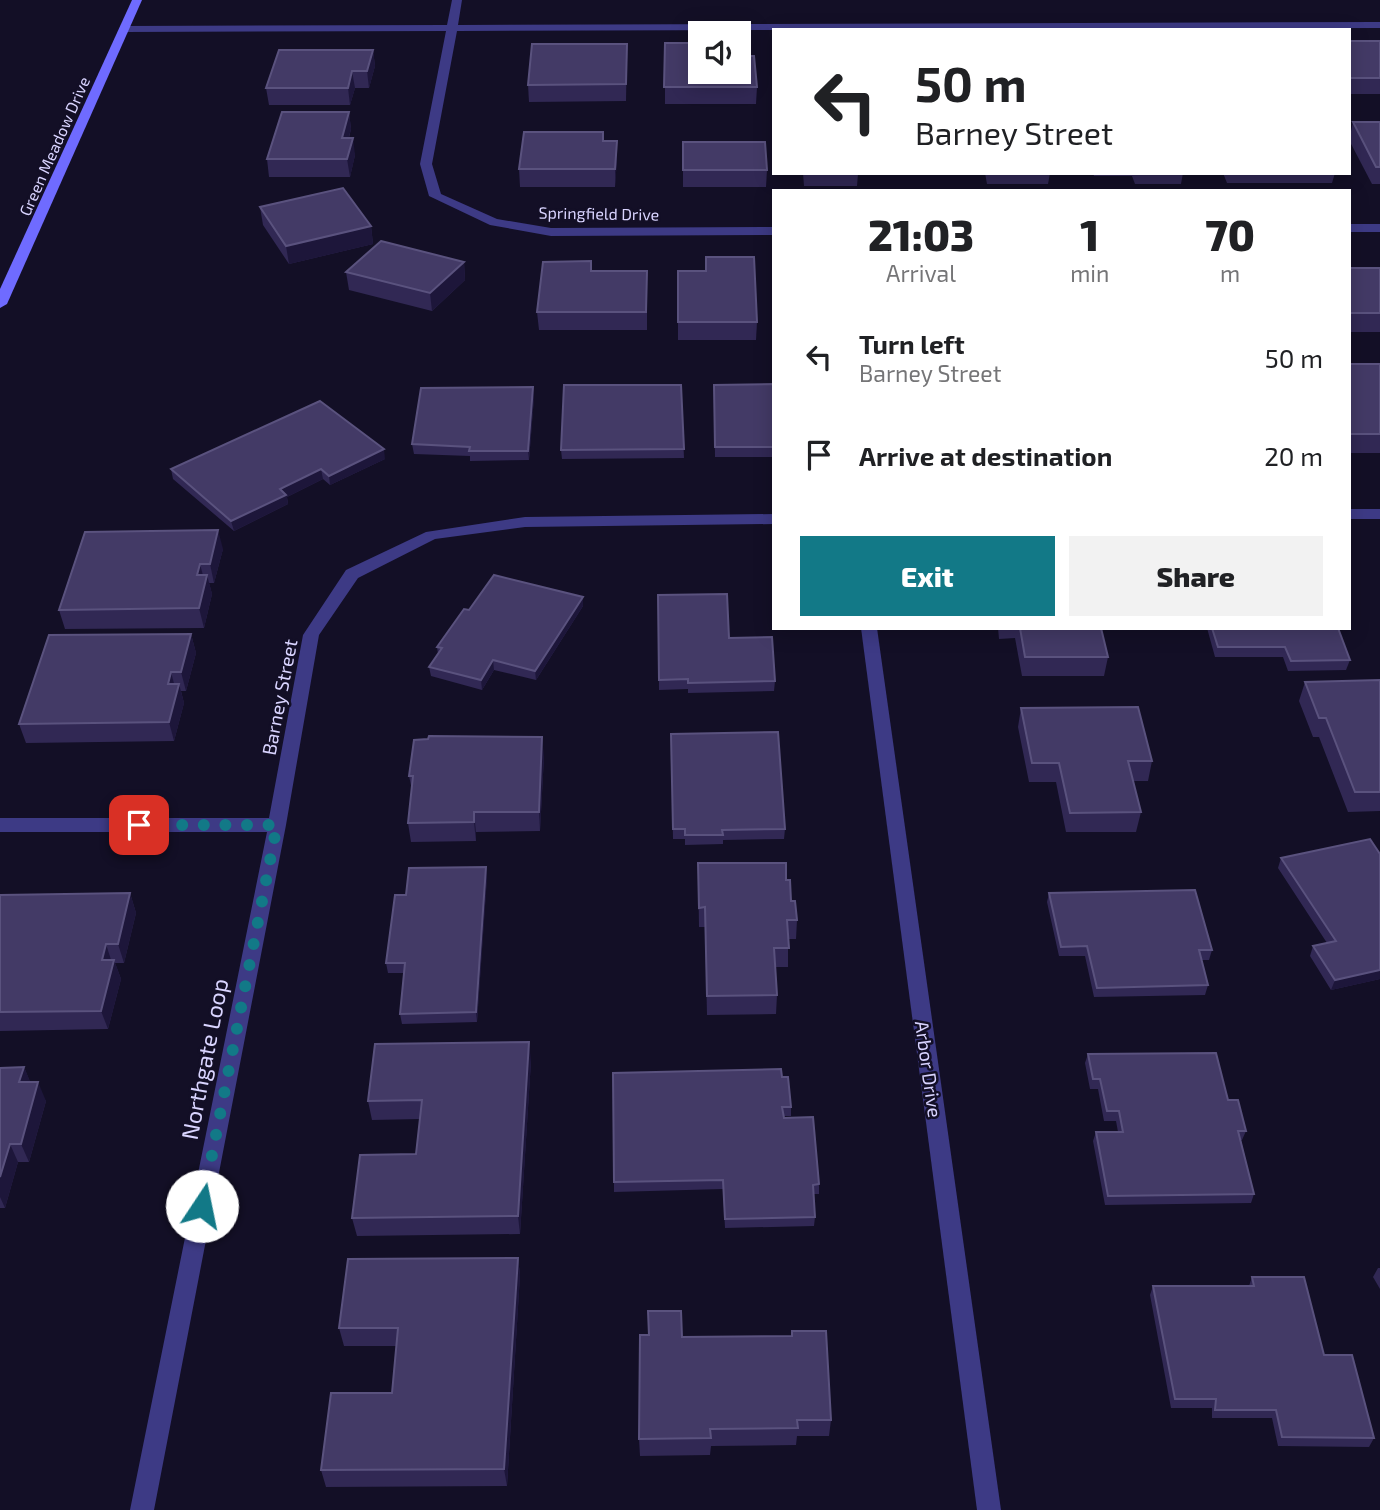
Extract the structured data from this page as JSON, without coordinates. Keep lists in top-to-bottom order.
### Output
{
  "streets": {
    "main road": ["Green Meadow Drive"],
    "street": [
      "Springfield Drive",
      "Barney Street",
      "Northgate Loop",
      "Arbor Drive"
    ]
  },
  "crossings": [
    ["Barney Street", "Northgate Loop"]
  ],
  "page": {
    "turn": ["50 m", "Barney Street"],
    "eta": [
      "21:03",
      "Arrival",
      "1",
      "min",
      "70",
      "m"
    ],
    "list": [
      {
        "name": "Turn left",
        "note": "Barney Street",
        "value": "50 m"
      },
      {
        "name": "Arrive at destination",
        "value": "20 m"
      }
    ],
    "buttons": ["Exit", "Share"]
  }
}
